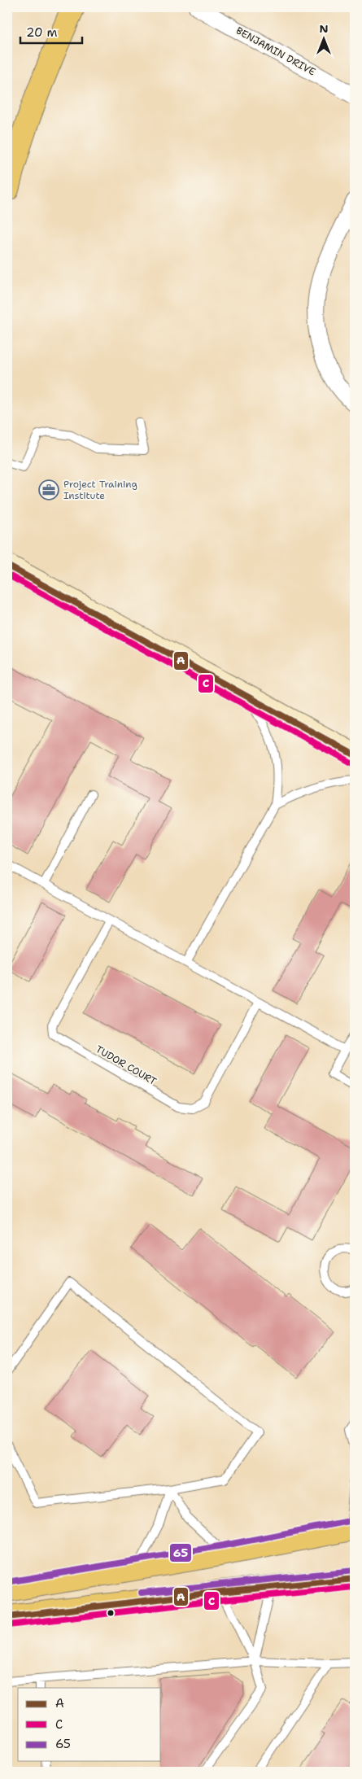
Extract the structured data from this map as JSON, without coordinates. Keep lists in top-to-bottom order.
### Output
{
  "streets": {
    "street": ["BENJAMIN DRIVE"],
    "lane": ["TUDOR COURT"]
  },
  "places": {
    "office": ["Project Training Institute"]
  },
  "lines": ["transit line A", "transit line C", "transit line 65"],
  "legend": ["A", "C", "65"],
  "scale_bar": "20 m",
  "north": "top"
}
